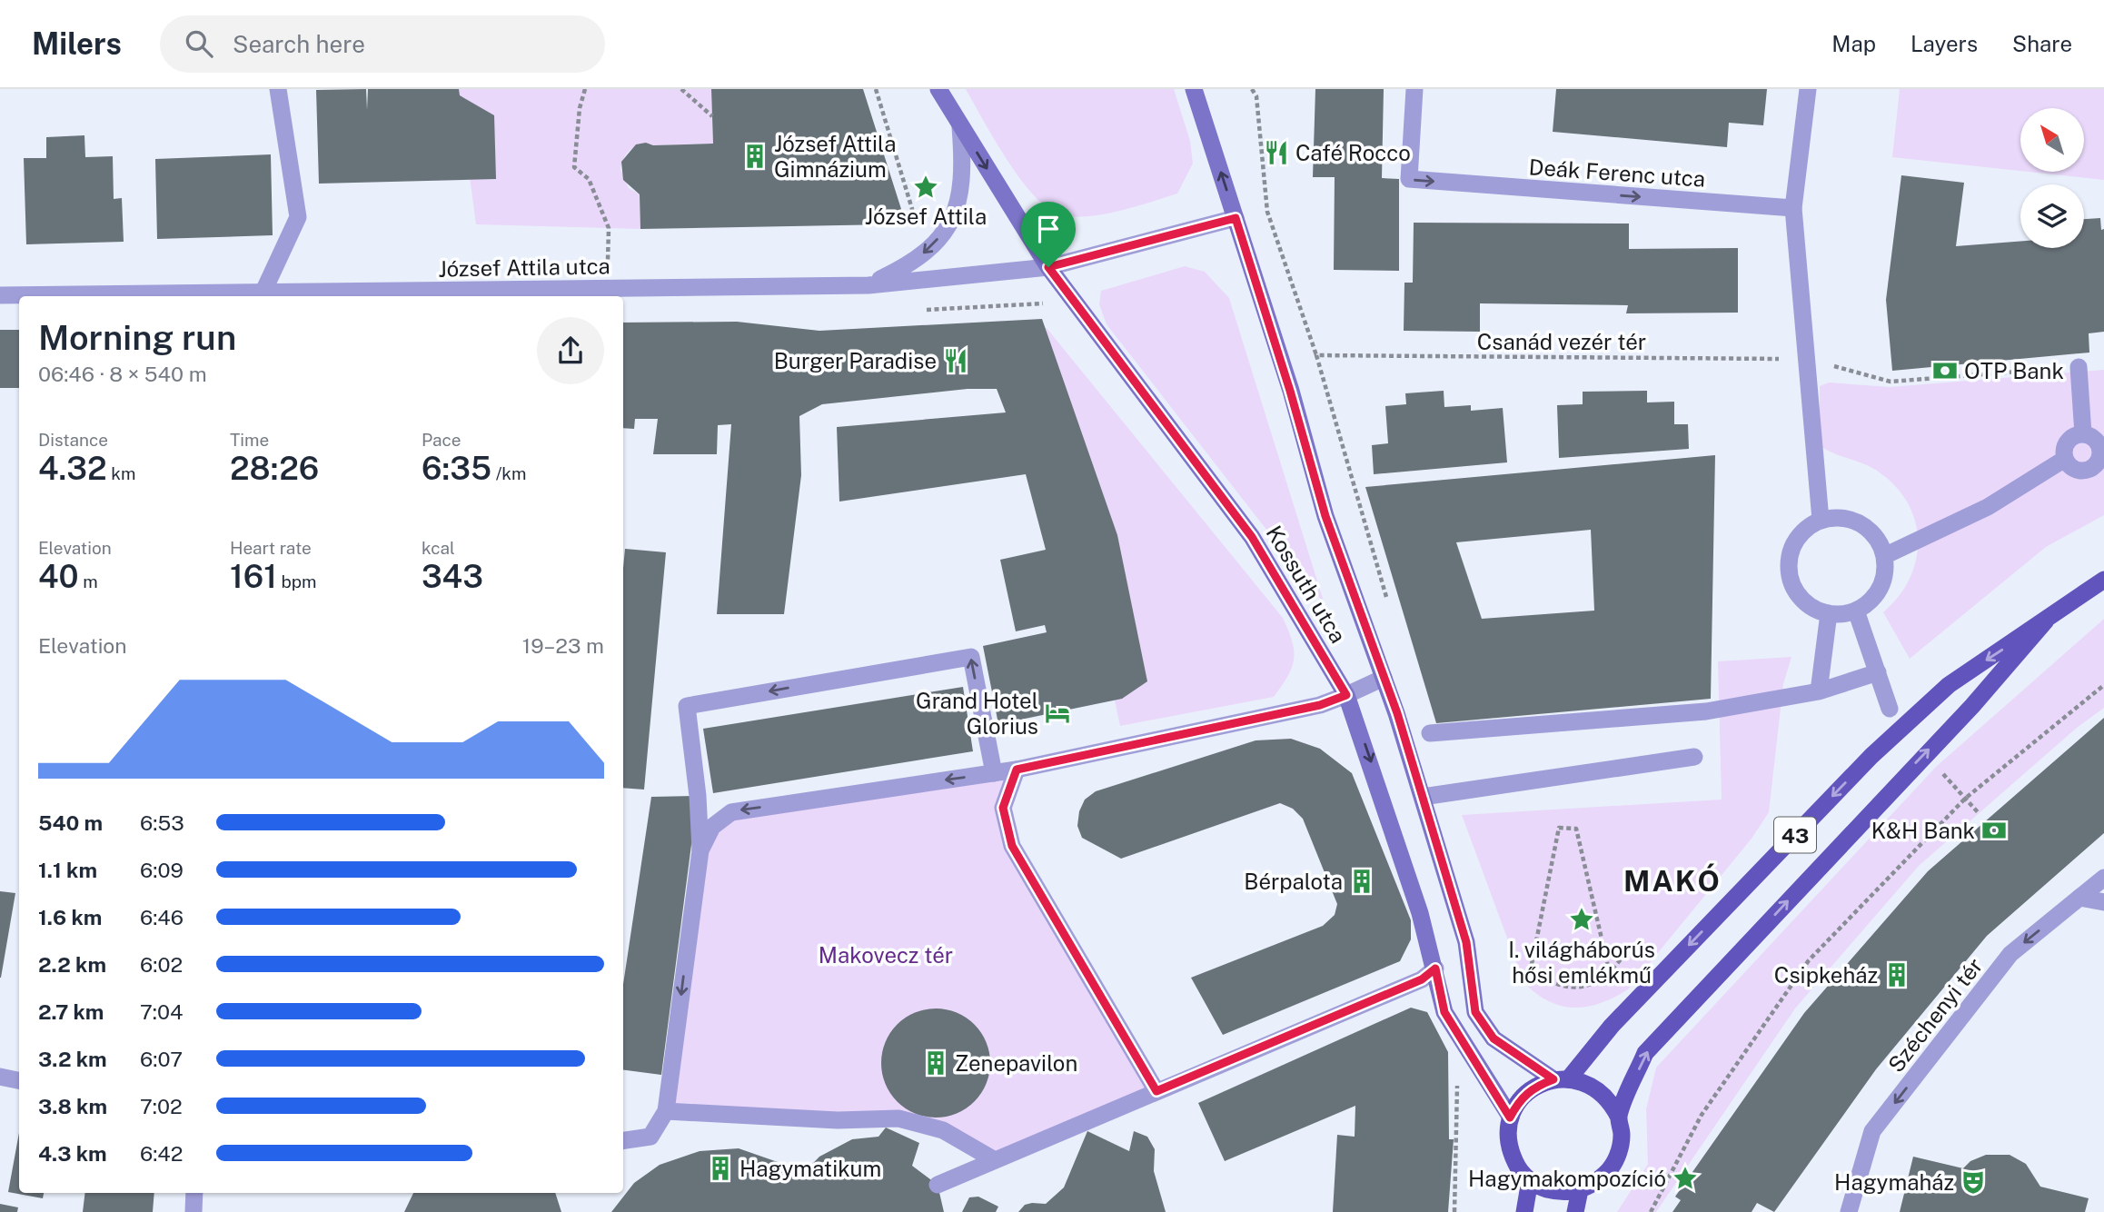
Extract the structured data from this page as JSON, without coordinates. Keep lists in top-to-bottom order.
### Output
{
  "streets": {
    "main road": ["Kossuth utca", "43"],
    "street": ["Deák Ferenc utca", "József Attila utca", "Széchenyi tér"],
    "path": ["Csanád vezér tér"]
  },
  "crossings": [
    ["József Attila utca", "Kossuth utca"],
    ["Kossuth utca", "43"]
  ],
  "one_way": ["Deák Ferenc utca", "Széchenyi tér"],
  "districts": ["MAKÓ"],
  "parks": ["Makovecz tér"],
  "places": {
    "restaurant": ["Café Rocco", "Burger Paradise"],
    "building": [
      "József Attila Gimnázium",
      "Bérpalota",
      "Csipkeház",
      "Zenepavilon",
      "Hagymatikum"
    ],
    "place": ["József Attila", "I. világháborús hősi emlékmű", "Hagymakompozíció"],
    "bank": ["OTP Bank", "K&H Bank"],
    "hotel": ["Grand Hotel Glorius"],
    "theatre": ["Hagymaház"]
  },
  "north": "top left",
  "page": {
    "header": "Milers",
    "search": "Search here",
    "nav": ["Map", "Layers", "Share"],
    "heading": ["Morning run", "06:46 · 8 × 540 m"],
    "stats": [
      ["Distance", "4.32 km"],
      ["Time", "28:26"],
      ["Pace", "6:35 /km"],
      ["Elevation", "40 m"],
      ["Heart rate", "161 bpm"],
      ["kcal", "343"]
    ],
    "chart": ["Elevation", "19–23 m"],
    "list": [
      {
        "name": "540 m",
        "note": "6:53"
      },
      {
        "name": "1.1 km",
        "note": "6:09"
      },
      {
        "name": "1.6 km",
        "note": "6:46"
      },
      {
        "name": "2.2 km",
        "note": "6:02"
      },
      {
        "name": "2.7 km",
        "note": "7:04"
      },
      {
        "name": "3.2 km",
        "note": "6:07"
      },
      {
        "name": "3.8 km",
        "note": "7:02"
      },
      {
        "name": "4.3 km",
        "note": "6:42"
      }
    ]
  }
}
